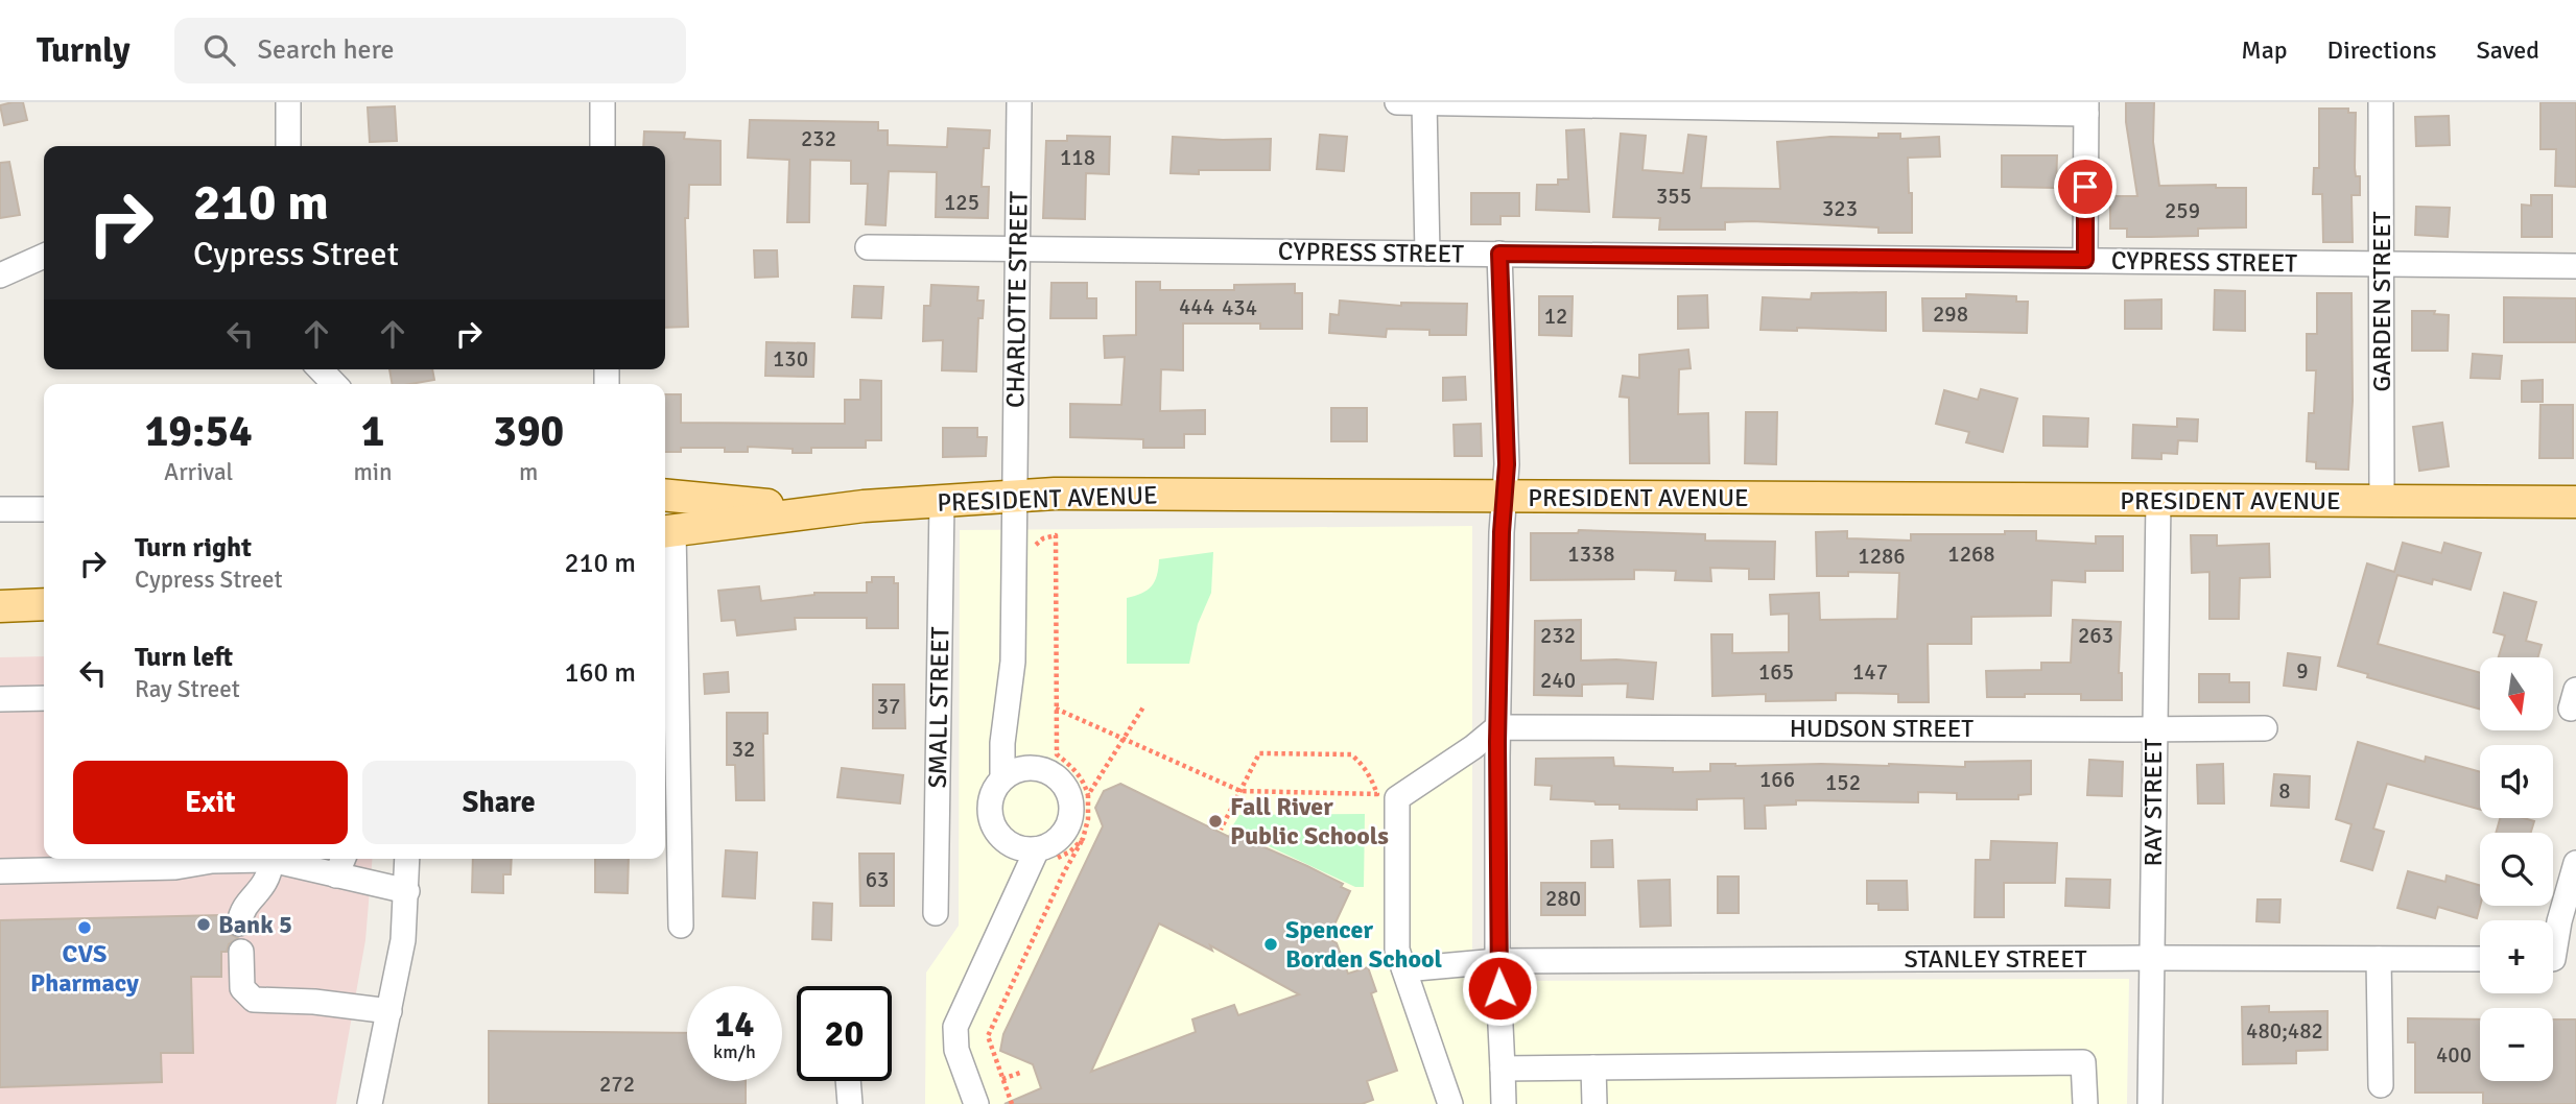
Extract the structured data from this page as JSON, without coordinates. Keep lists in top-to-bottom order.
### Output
{
  "streets": {
    "main road": ["PRESIDENT AVENUE"],
    "street": [
      "CYPRESS STREET",
      "CHARLOTTE STREET",
      "GARDEN STREET",
      "SMALL STREET",
      "HUDSON STREET",
      "RAY STREET",
      "STANLEY STREET"
    ]
  },
  "crossings": [
    ["CYPRESS STREET", "CHARLOTTE STREET"],
    ["CYPRESS STREET", "GARDEN STREET"],
    ["CHARLOTTE STREET", "PRESIDENT AVENUE"],
    ["GARDEN STREET", "PRESIDENT AVENUE"],
    ["PRESIDENT AVENUE", "SMALL STREET"],
    ["PRESIDENT AVENUE", "RAY STREET"],
    ["HUDSON STREET", "RAY STREET"],
    ["RAY STREET", "STANLEY STREET"]
  ],
  "places": [
    "Fall River Public Schools",
    "Bank 5",
    "CVS Pharmacy",
    "Spencer Borden School"
  ],
  "house_numbers": [
    "232",
    "118",
    "355",
    "125",
    "323",
    "259",
    "444",
    "434",
    "298",
    "12",
    "130",
    "1338",
    "1268",
    "1286",
    "232",
    "263",
    "9",
    "165",
    "147",
    "240",
    "37",
    "32",
    "166",
    "152",
    "8",
    "63",
    "280",
    "480;482",
    "400",
    "272"
  ],
  "north": "bottom",
  "page": {
    "header": "Turnly",
    "search": "Search here",
    "nav": ["Map", "Directions", "Saved"],
    "turn": ["210 m", "Cypress Street"],
    "eta": [
      "19:54",
      "Arrival",
      "1",
      "min",
      "390",
      "m"
    ],
    "list": [
      {
        "name": "Turn right",
        "note": "Cypress Street",
        "value": "210 m"
      },
      {
        "name": "Turn left",
        "note": "Ray Street",
        "value": "160 m"
      }
    ],
    "map_buttons": ["+", "−"],
    "buttons": ["Exit", "Share"],
    "speed": "14 km/h",
    "limit": "20"
  }
}
